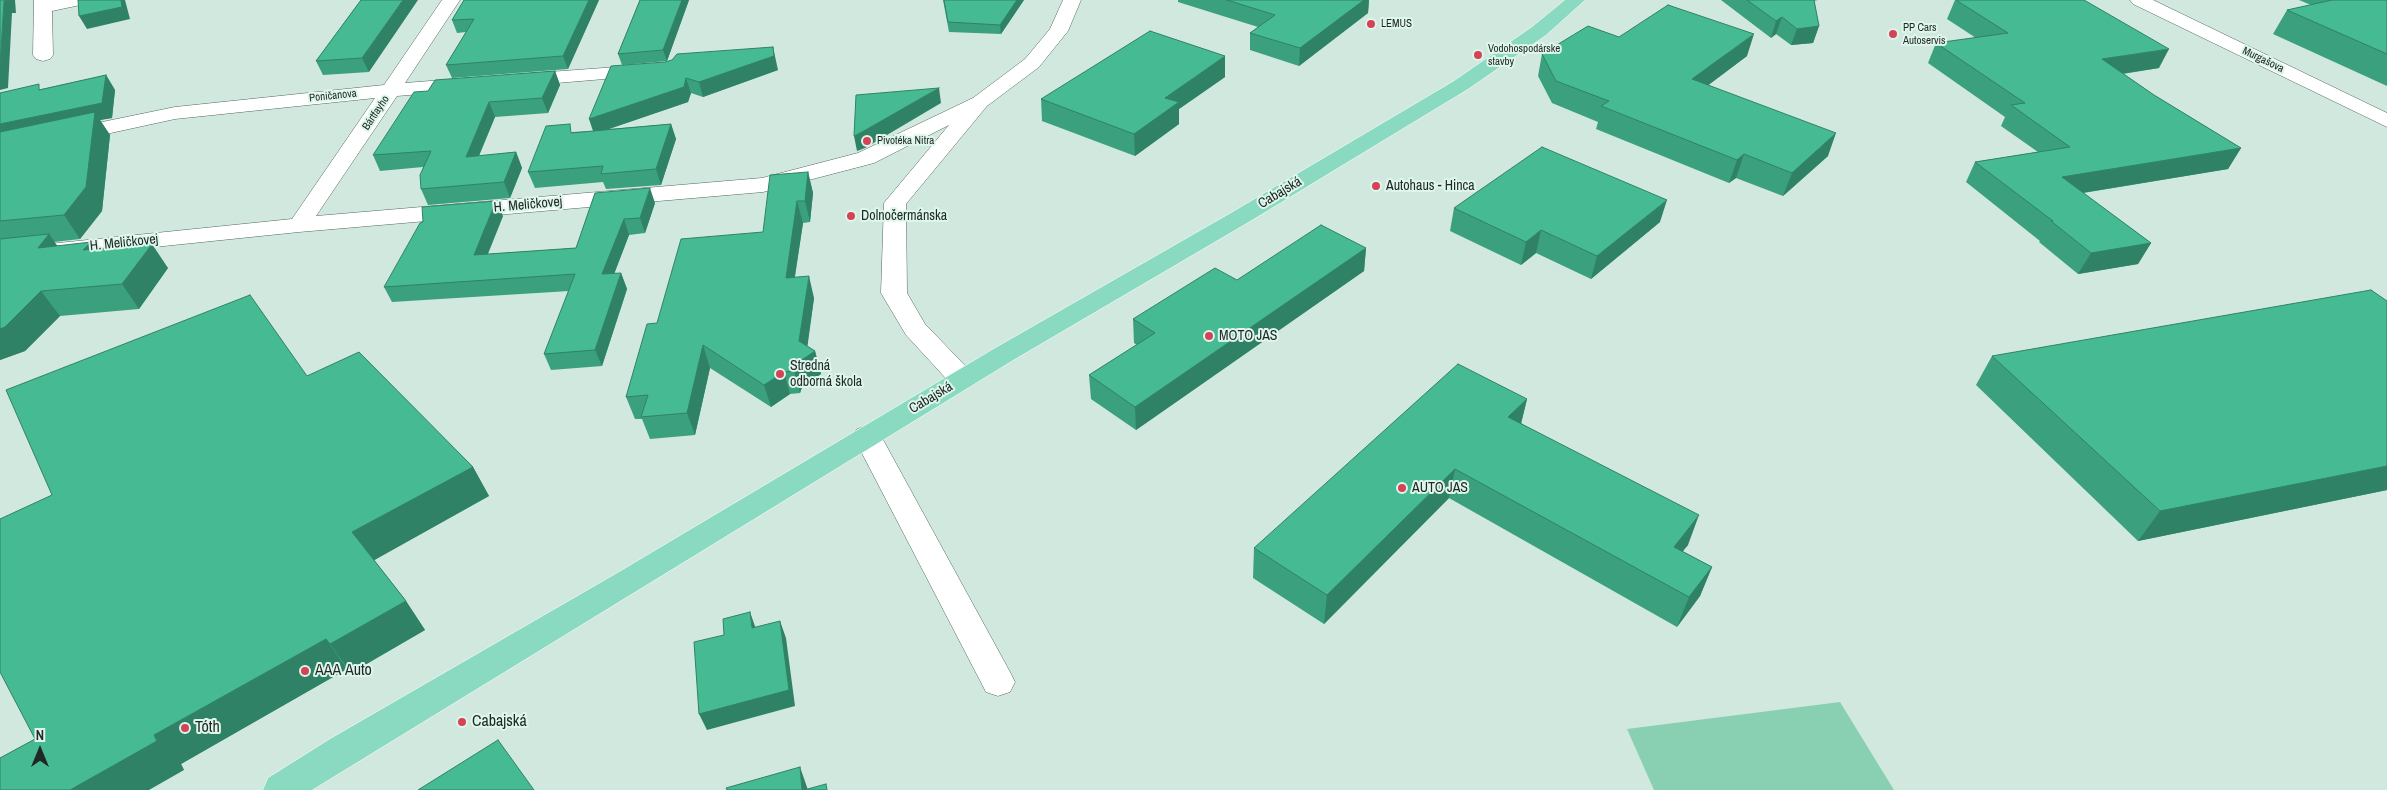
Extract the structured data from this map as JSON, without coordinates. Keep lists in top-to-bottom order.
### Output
{
  "streets": {
    "main road": ["Cabajská"],
    "street": [
      "Murgašova",
      "Poničanova",
      "Bártfayho",
      "H. Meličkovej"
    ]
  },
  "crossings": [
    ["Poničanova", "Bártfayho"],
    ["Bártfayho", "H. Meličkovej"]
  ],
  "places": [
    "LEMUS",
    "PP Cars Autoservis",
    "Vodohospodárske stavby",
    "Pivotéka Nitra",
    "Autohaus - Hinca",
    "Dolnočermánska",
    "MOTO JAS",
    "Stredná odborná škola",
    "AUTO JAS",
    "AAA Auto",
    "Cabajská",
    "Tóth"
  ],
  "north": "top"
}
